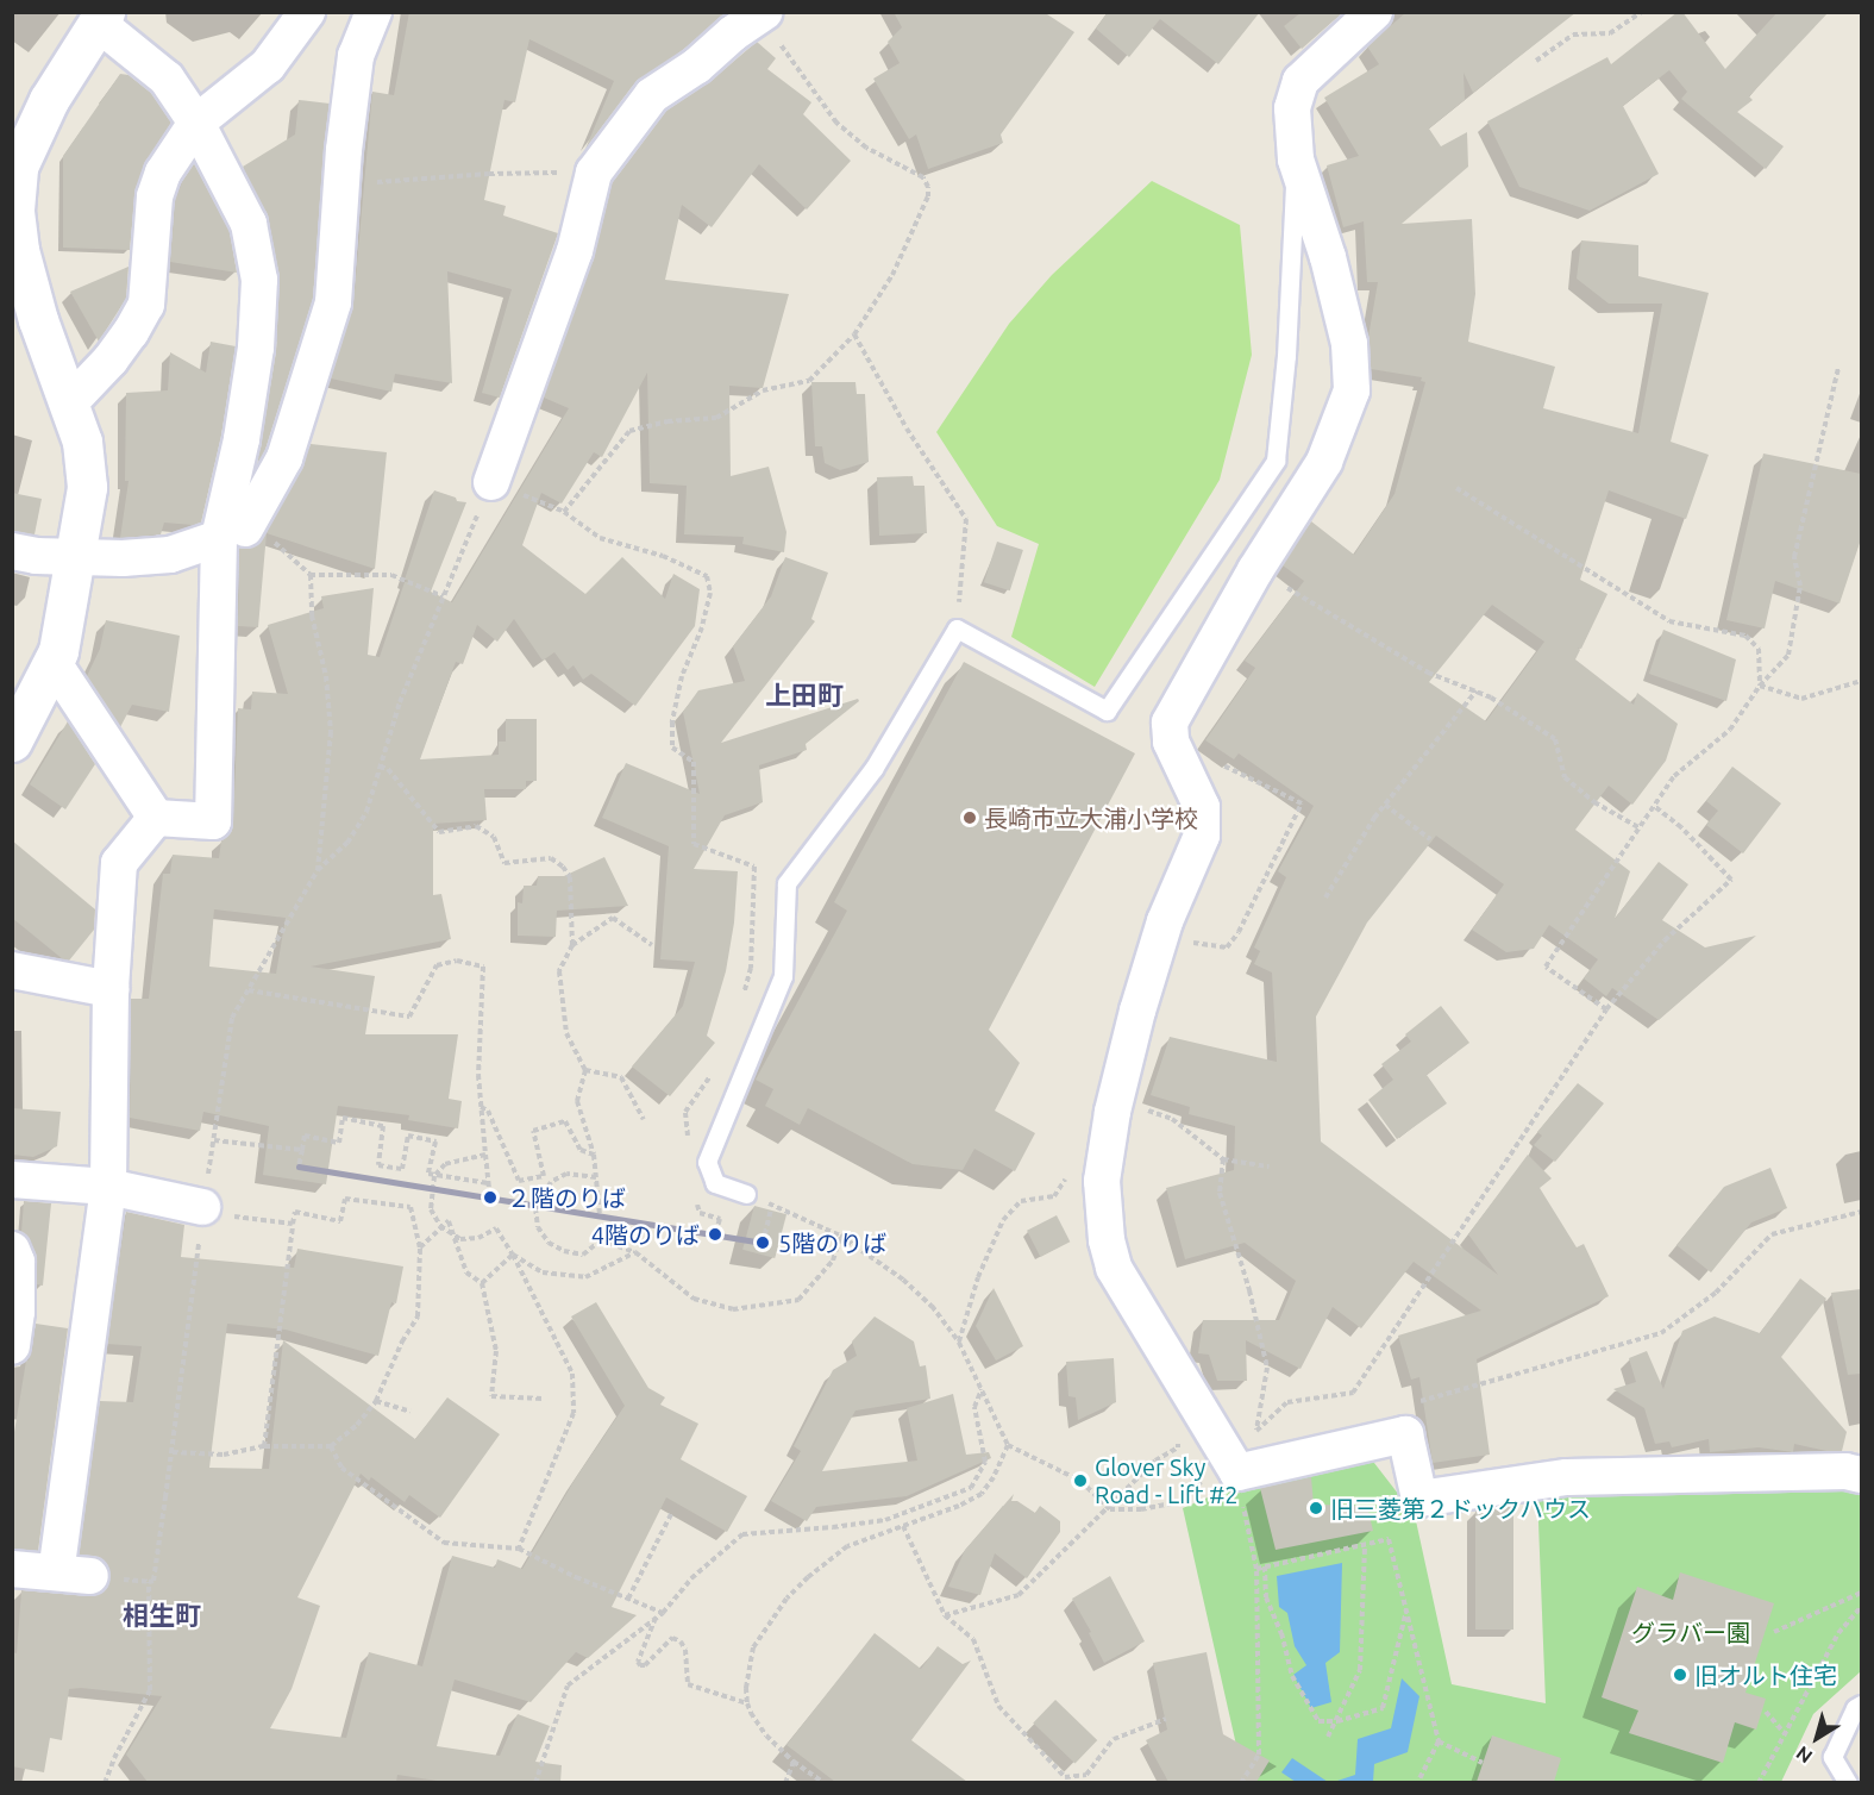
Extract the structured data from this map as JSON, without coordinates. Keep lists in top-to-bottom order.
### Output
{
  "districts": ["上田町", "相生町"],
  "parks": ["グラバー園"],
  "places": [
    "長崎市立大浦小学校",
    "２階のりば",
    "4階のりば",
    "5階のりば",
    "Glover Sky Road - Lift #2",
    "旧三菱第２ドックハウス",
    "旧オルト住宅"
  ],
  "north": "bottom left"
}
